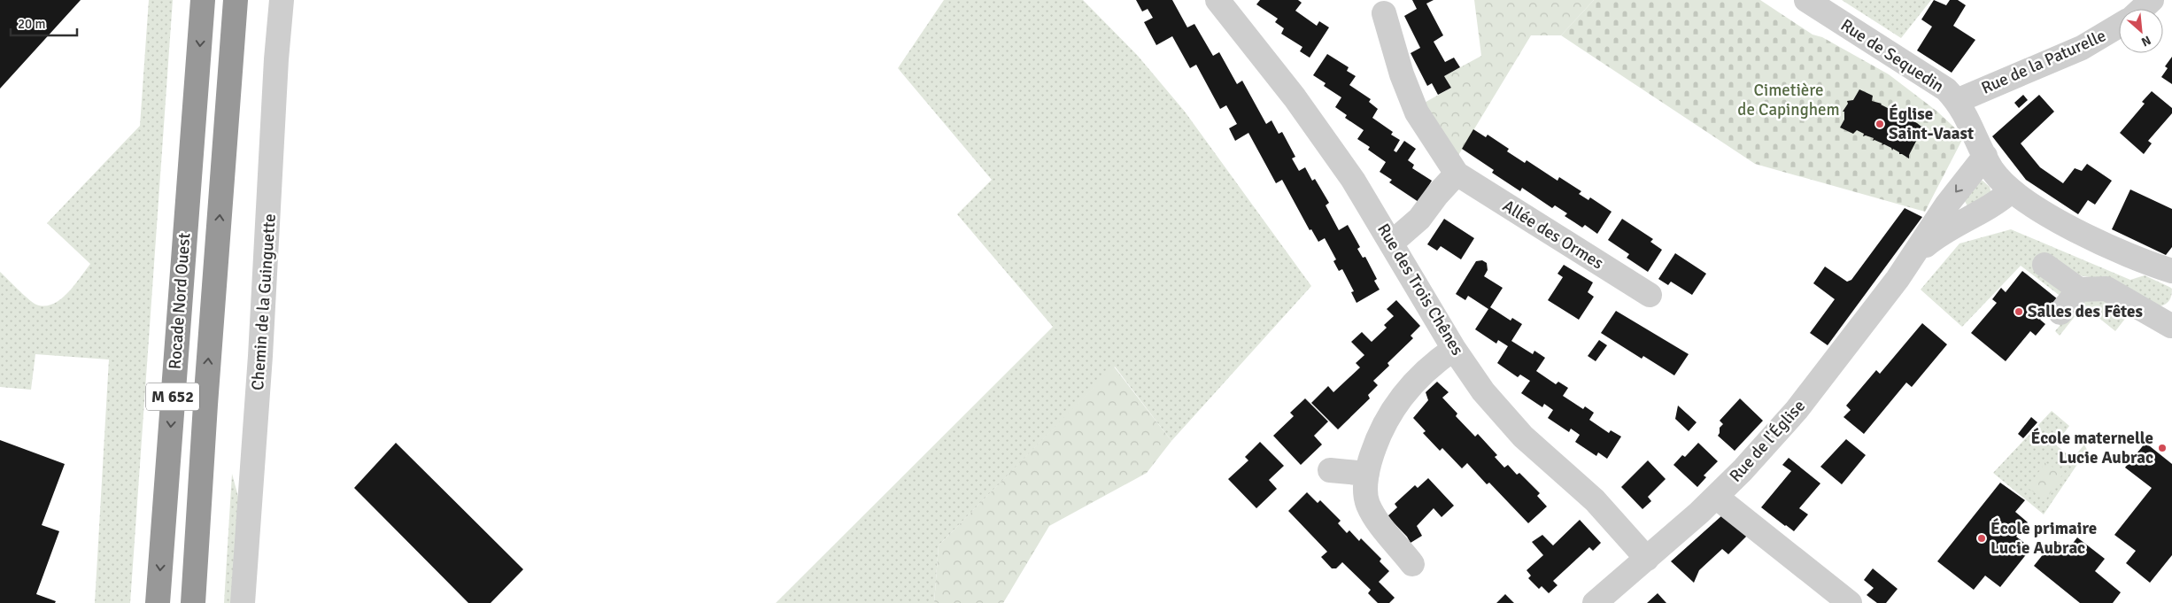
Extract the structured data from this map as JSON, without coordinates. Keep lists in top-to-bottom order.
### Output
{
  "streets": {
    "highway": ["Rocade Nord Ouest", "M 652"],
    "street": [
      "Rue de Sequedin",
      "Rue de la Paturelle",
      "Allée des Ormes",
      "Rue des Trois Chênes",
      "Chemin de la Guinguette",
      "Rue de l'Église"
    ]
  },
  "crossings": [
    ["Rue de Sequedin", "Rue de la Paturelle"],
    ["Rue des Trois Chênes", "Rue de l'Église"]
  ],
  "parks": ["Cimetière de Capinghem"],
  "places": [
    "Église Saint-Vaast",
    "Salles des Fêtes",
    "École maternelle Lucie Aubrac",
    "École primaire Lucie Aubrac"
  ],
  "scale_bar": "20 m",
  "north": "bottom right"
}
